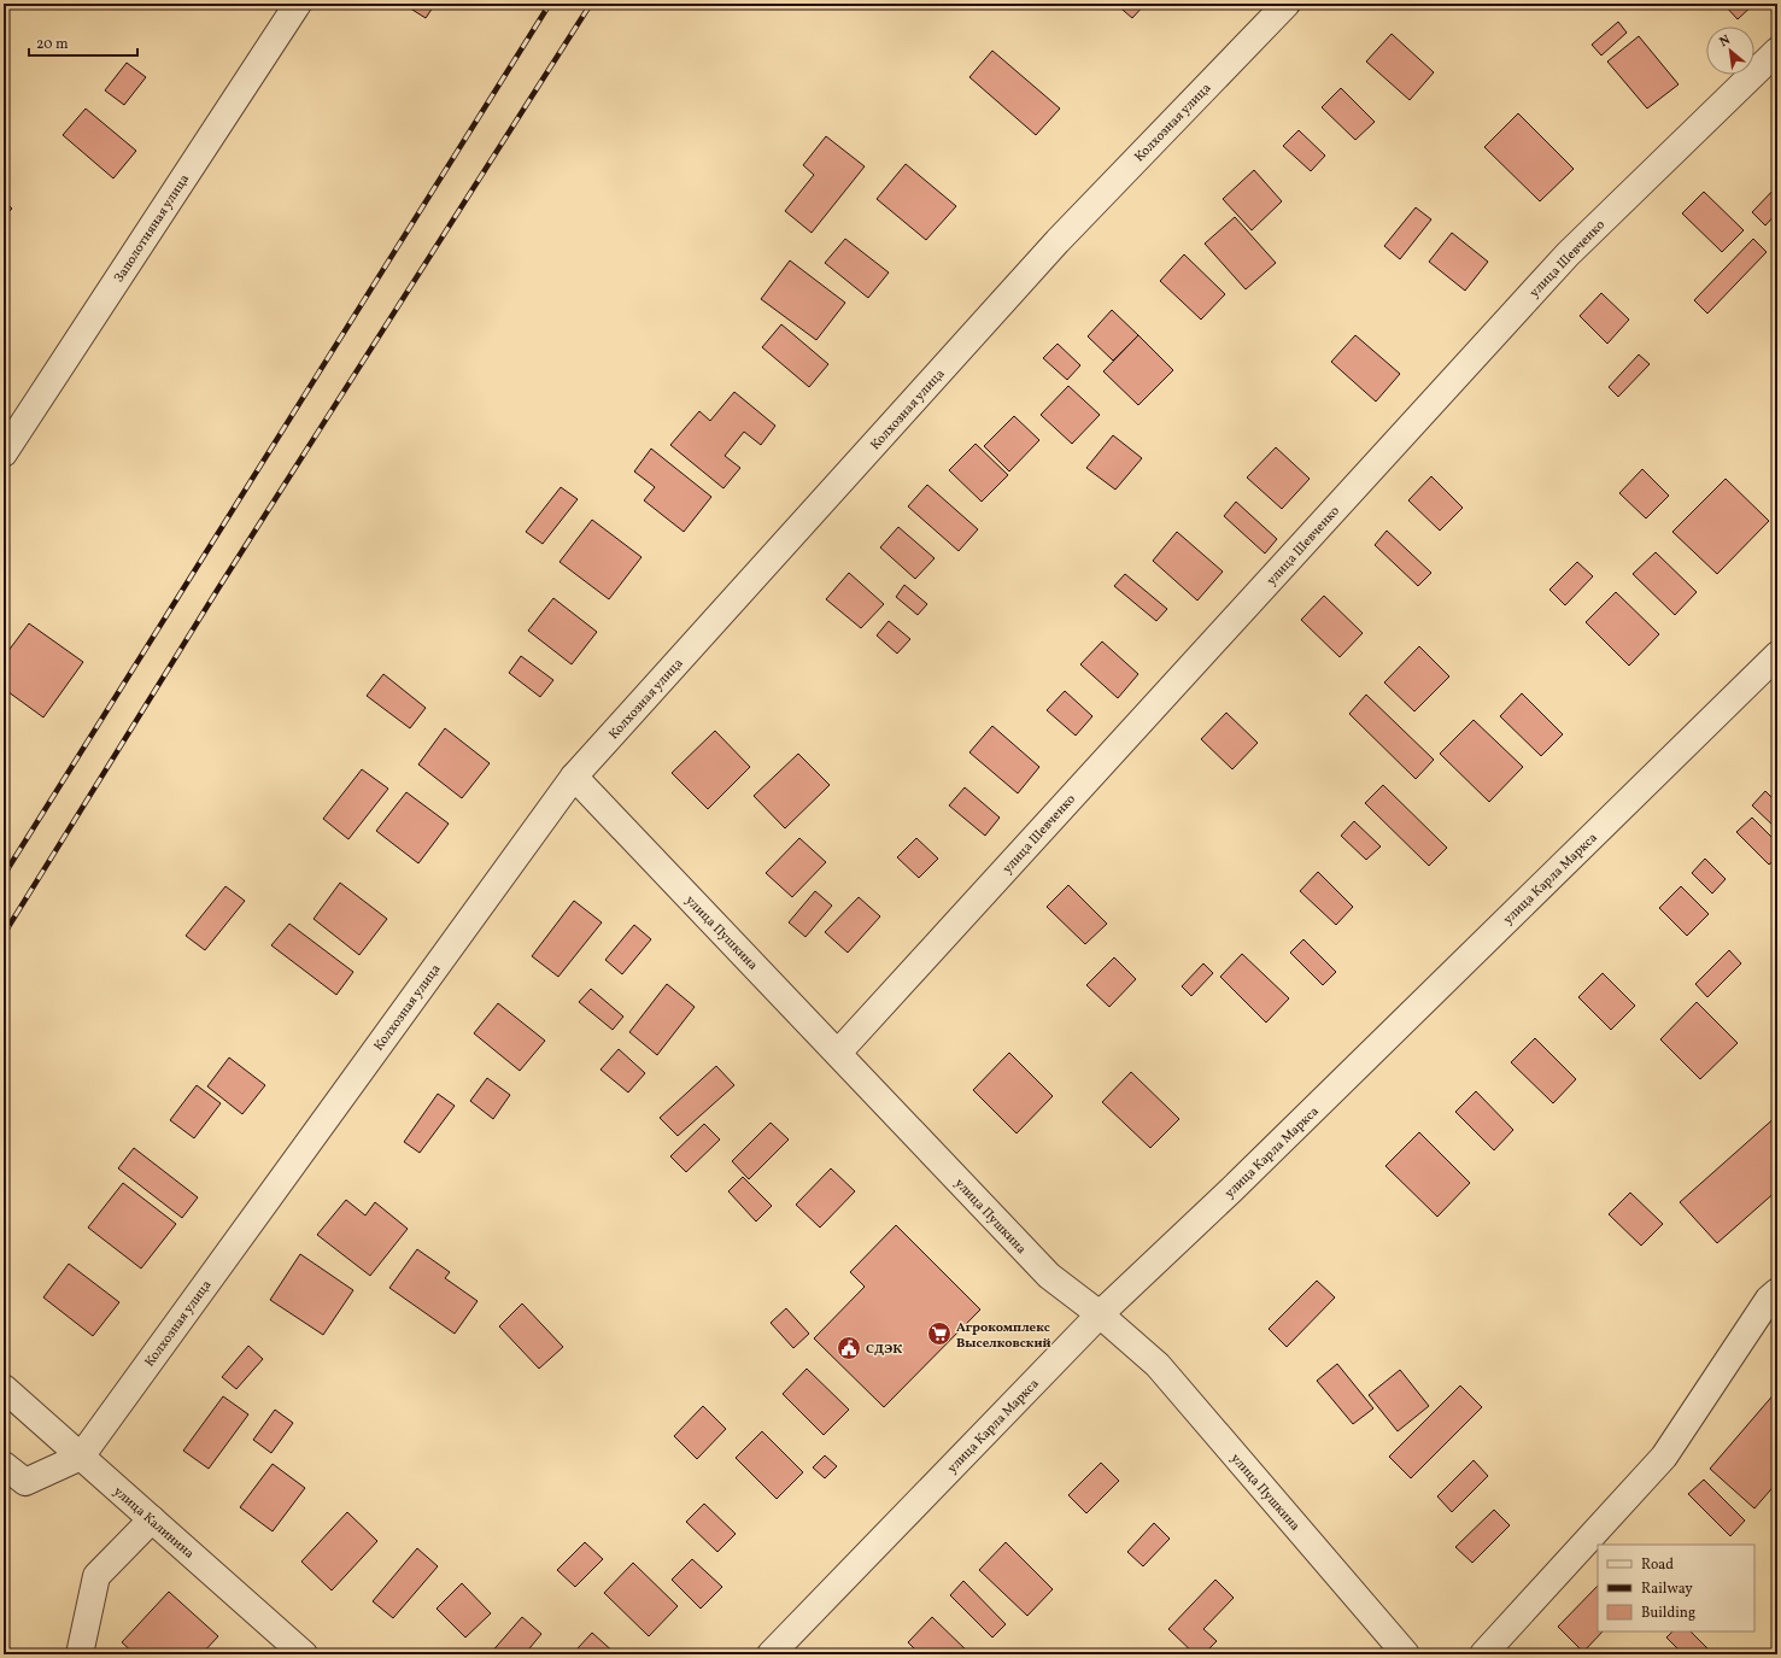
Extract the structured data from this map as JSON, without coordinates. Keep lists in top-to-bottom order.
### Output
{
  "streets": {
    "street": [
      "Колхозная улица",
      "Заполотняная улица",
      "улица Шевченко",
      "улица Карла Маркса",
      "улица Пушкина",
      "улица Калинина"
    ]
  },
  "crossings": [
    ["Колхозная улица", "улица Пушкина"],
    ["Колхозная улица", "улица Калинина"],
    ["улица Шевченко", "улица Пушкина"],
    ["улица Карла Маркса", "улица Пушкина"]
  ],
  "places": {
    "supermarket": ["Агрокомплекс Выселковский"],
    "public building": ["СДЭК"]
  },
  "legend": ["Road", "Railway", "Building"],
  "scale_bar": "20 m",
  "north": "top left"
}
